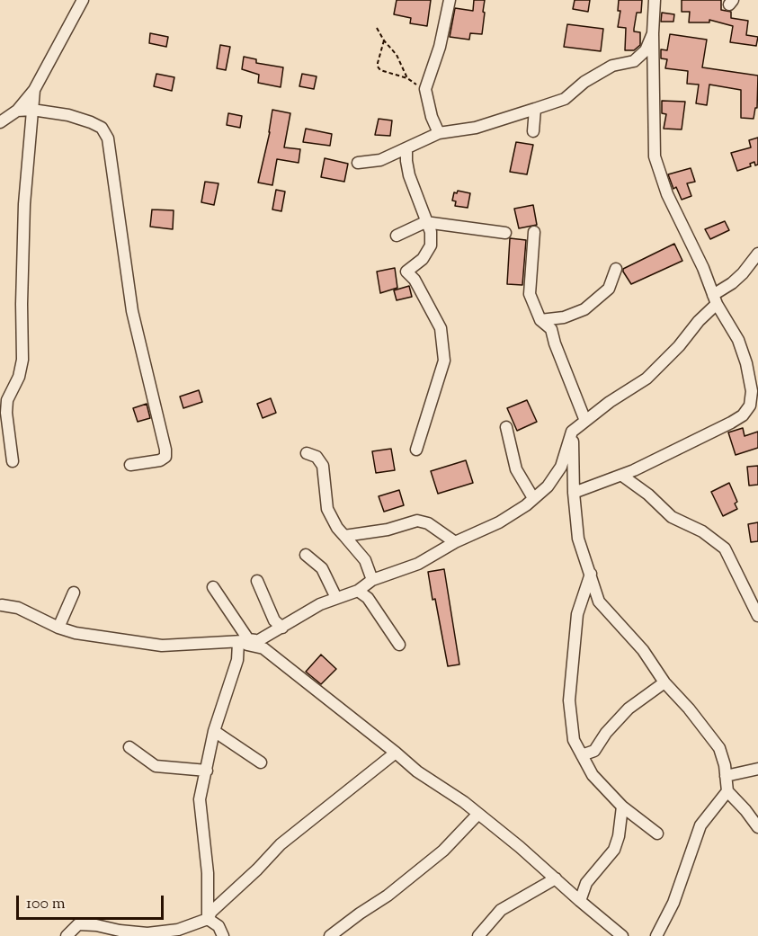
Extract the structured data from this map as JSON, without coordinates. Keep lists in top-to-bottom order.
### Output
{
  "scale_bar": "100 m"
}
